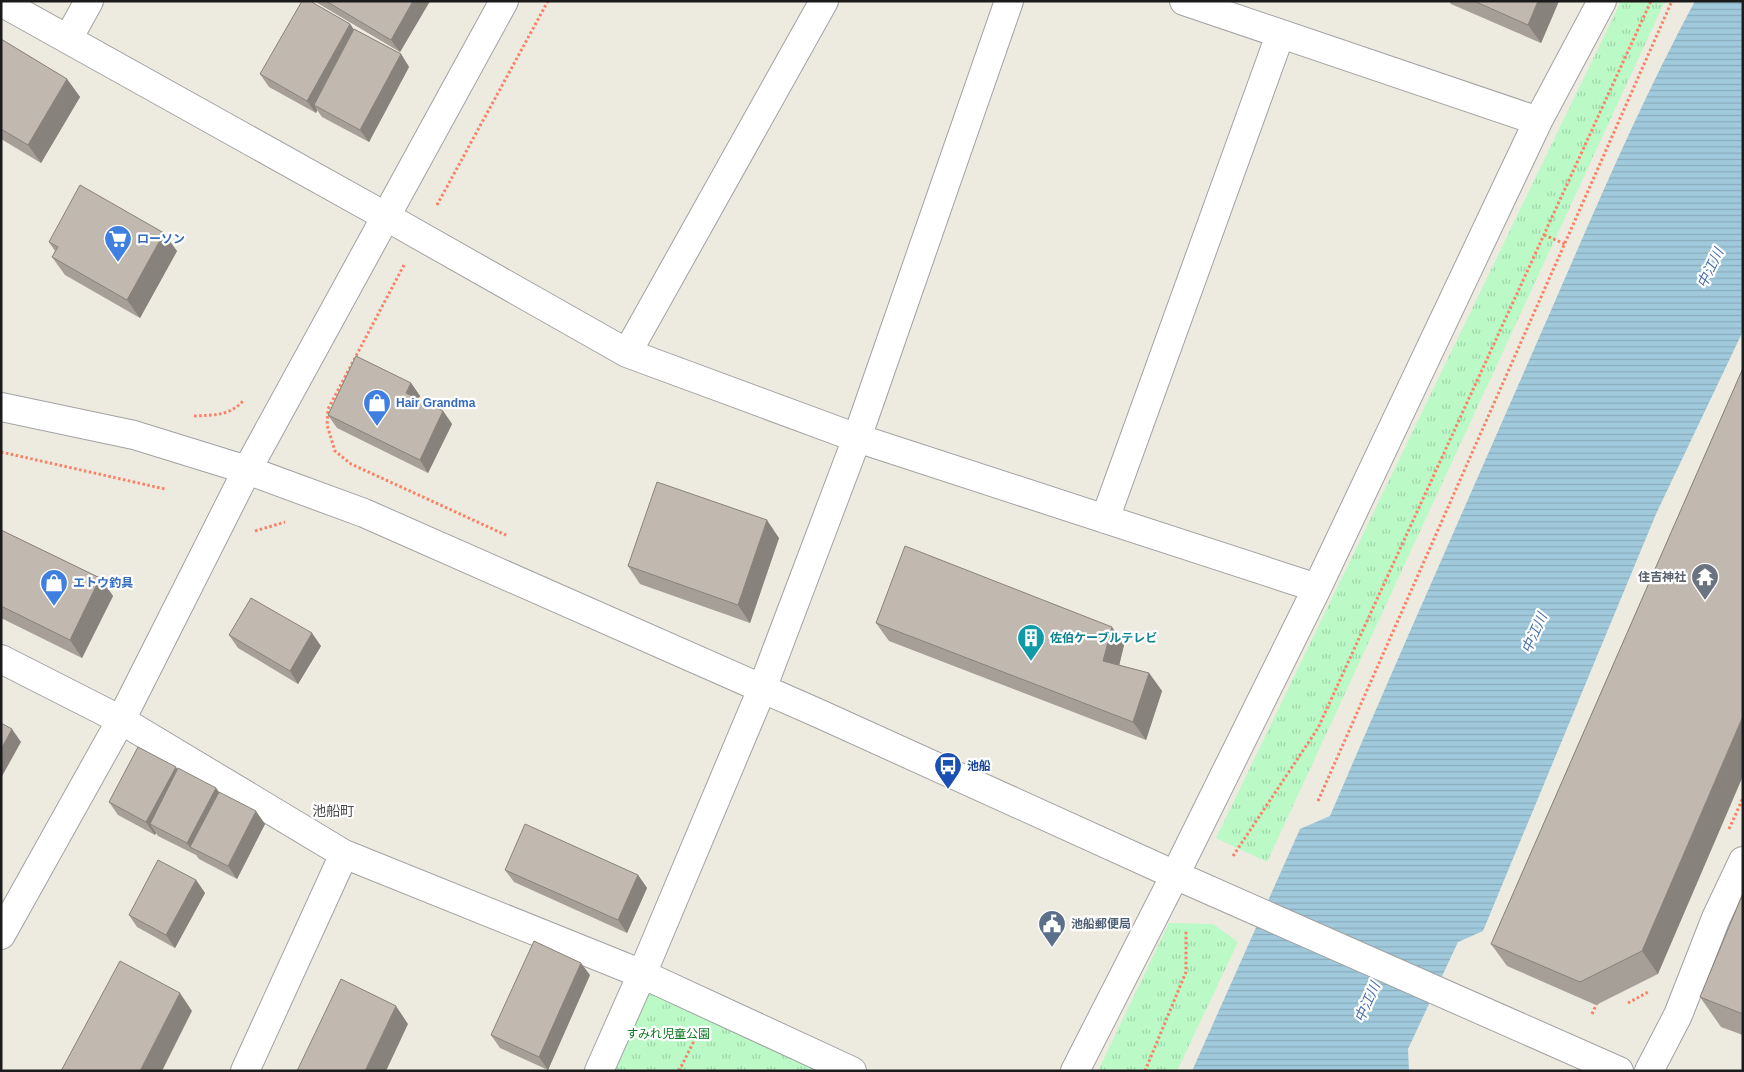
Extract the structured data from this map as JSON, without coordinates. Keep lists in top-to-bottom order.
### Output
{
  "districts": ["池船町"],
  "water": ["中江川"],
  "parks": ["すみれ児童公園"],
  "places": {
    "supermarket": ["ローソン"],
    "shop": ["Hair Grandma", "エトウ釣具"],
    "temple": ["住吉神社"],
    "building": ["佐伯ケーブルテレビ"],
    "bus stop": ["池船"],
    "public building": ["池船郵便局"]
  }
}
